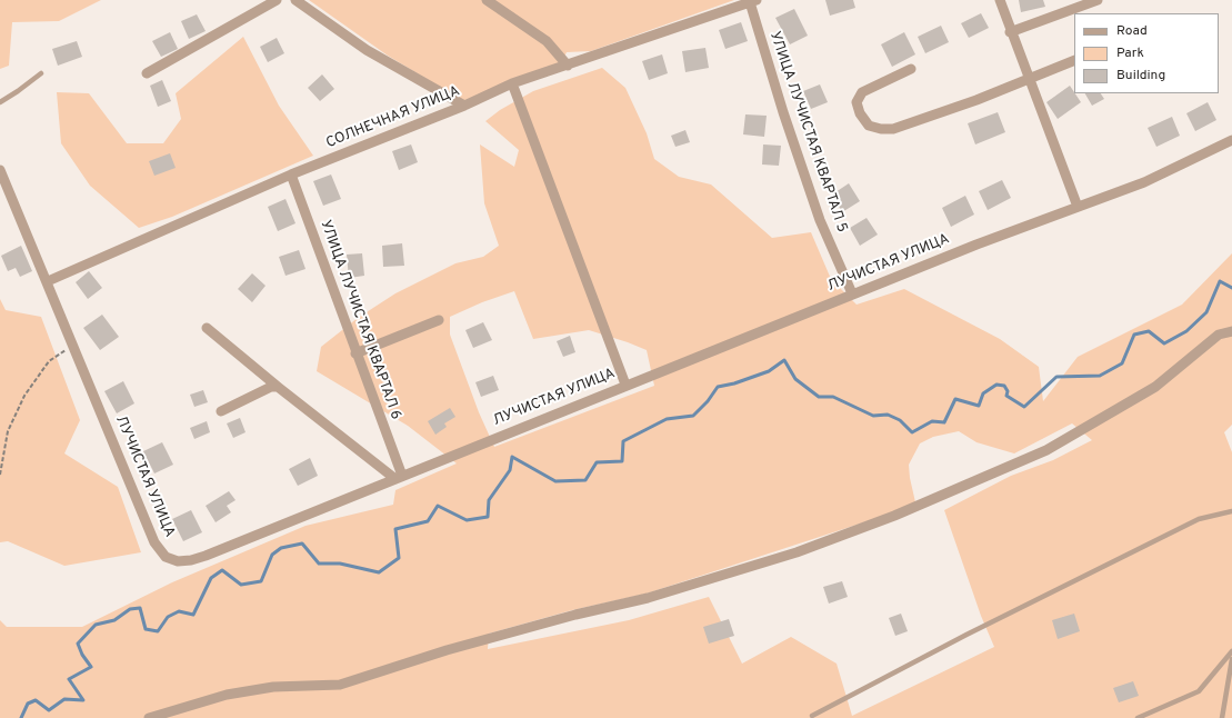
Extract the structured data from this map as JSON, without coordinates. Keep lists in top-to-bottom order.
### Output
{
  "streets": {
    "street": [
      "СОЛНЕЧНАЯ УЛИЦА",
      "УЛИЦА ЛУЧИСТАЯ КВАРТАЛ 5",
      "ЛУЧИСТАЯ УЛИЦА",
      "УЛИЦА ЛУЧИСТАЯ КВАРТАЛ 6"
    ]
  },
  "crossings": [
    ["СОЛНЕЧНАЯ УЛИЦА", "УЛИЦА ЛУЧИСТАЯ КВАРТАЛ 5"],
    ["СОЛНЕЧНАЯ УЛИЦА", "ЛУЧИСТАЯ УЛИЦА"],
    ["СОЛНЕЧНАЯ УЛИЦА", "УЛИЦА ЛУЧИСТАЯ КВАРТАЛ 6"],
    ["УЛИЦА ЛУЧИСТАЯ КВАРТАЛ 5", "ЛУЧИСТАЯ УЛИЦА"],
    ["ЛУЧИСТАЯ УЛИЦА", "УЛИЦА ЛУЧИСТАЯ КВАРТАЛ 6"]
  ],
  "legend": ["Road", "Park", "Building"]
}
